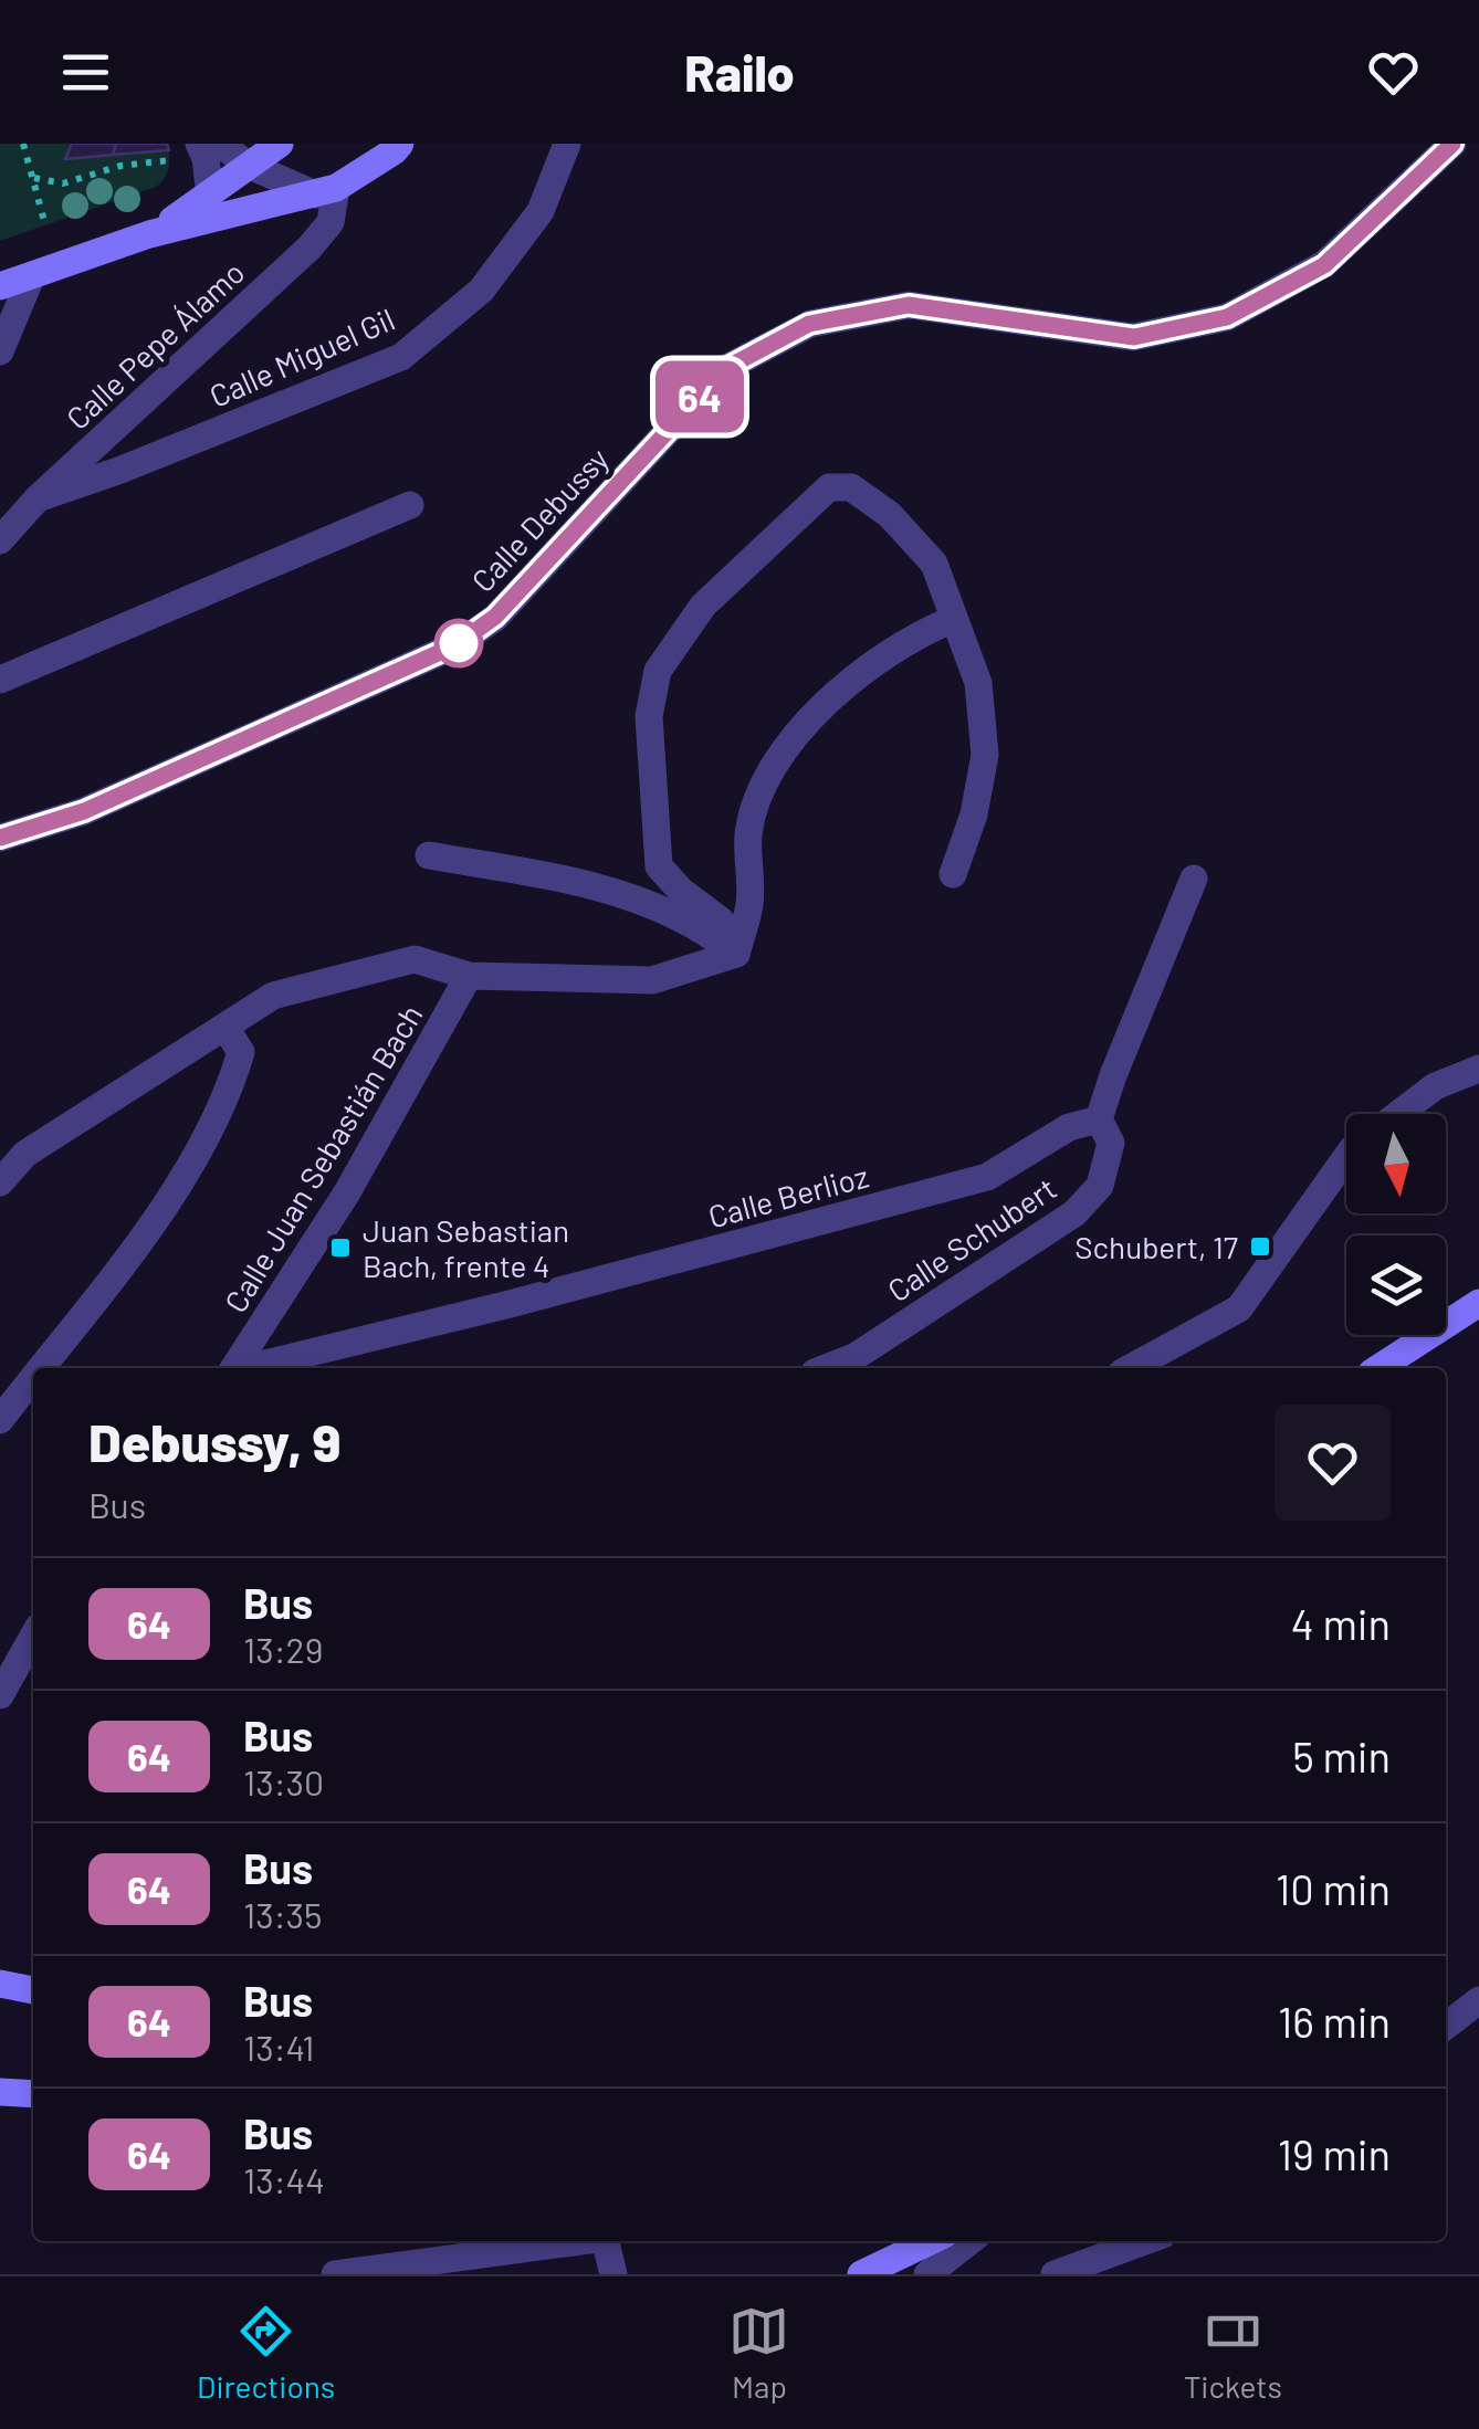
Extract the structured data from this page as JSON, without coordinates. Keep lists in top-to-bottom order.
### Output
{
  "streets": {
    "street": [
      "Calle Pepe Álamo",
      "Calle Miguel Gil",
      "Calle Debussy",
      "Calle Juan Sebastián Bach",
      "Calle Berlioz",
      "Calle Schubert"
    ]
  },
  "crossings": [
    ["Calle Pepe Álamo", "Calle Miguel Gil"],
    ["Calle Berlioz", "Calle Schubert"]
  ],
  "places": {
    "transit": ["Schubert, 17", "Juan Sebastian Bach, frente 4"]
  },
  "lines": ["bus line 64"],
  "north": "bottom",
  "page": {
    "header": "Railo",
    "on_map": "64",
    "heading": ["Debussy, 9", "Bus"],
    "list": [
      {
        "mark": "64",
        "name": "Bus",
        "note": "13:29",
        "value": "4 min"
      },
      {
        "mark": "64",
        "name": "Bus",
        "note": "13:30",
        "value": "5 min"
      },
      {
        "mark": "64",
        "name": "Bus",
        "note": "13:35",
        "value": "10 min"
      },
      {
        "mark": "64",
        "name": "Bus",
        "note": "13:41",
        "value": "16 min"
      },
      {
        "mark": "64",
        "name": "Bus",
        "note": "13:44",
        "value": "19 min"
      }
    ],
    "tabs": ["Directions", "Map", "Tickets"]
  }
}
